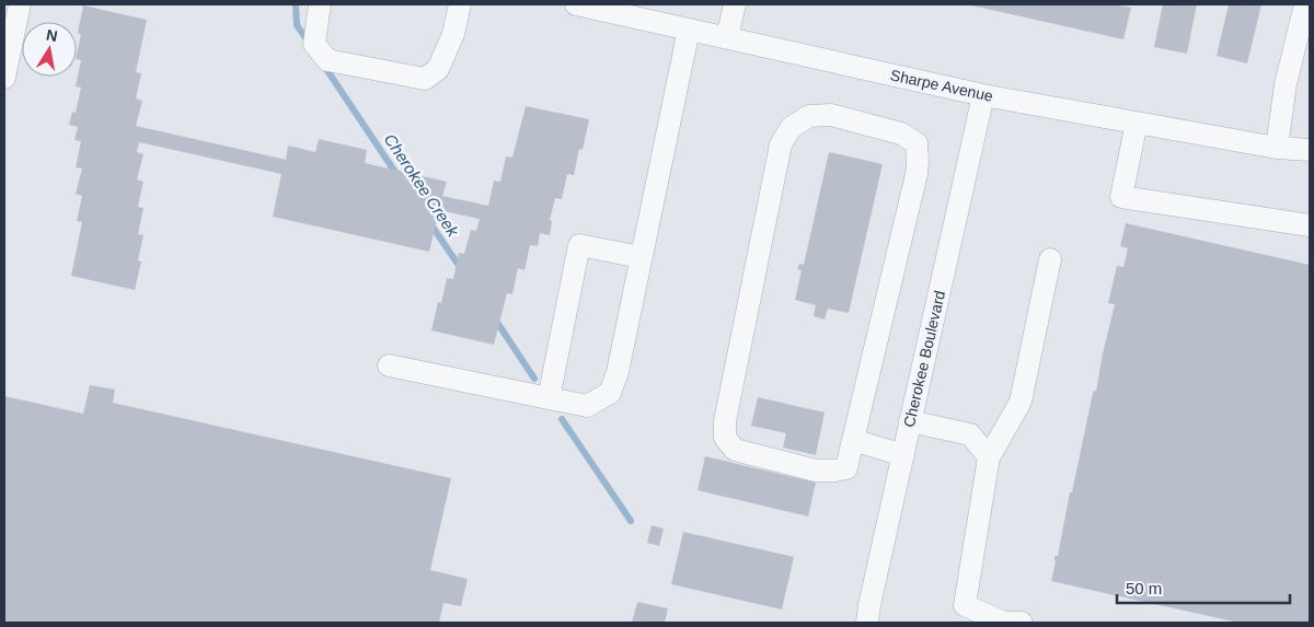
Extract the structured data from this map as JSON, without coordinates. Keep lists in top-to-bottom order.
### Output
{
  "streets": {
    "street": ["Sharpe Avenue", "Cherokee Boulevard"]
  },
  "crossings": [
    ["Sharpe Avenue", "Cherokee Boulevard"]
  ],
  "water": ["Cherokee Creek"],
  "scale_bar": "50 m",
  "north": "top"
}
